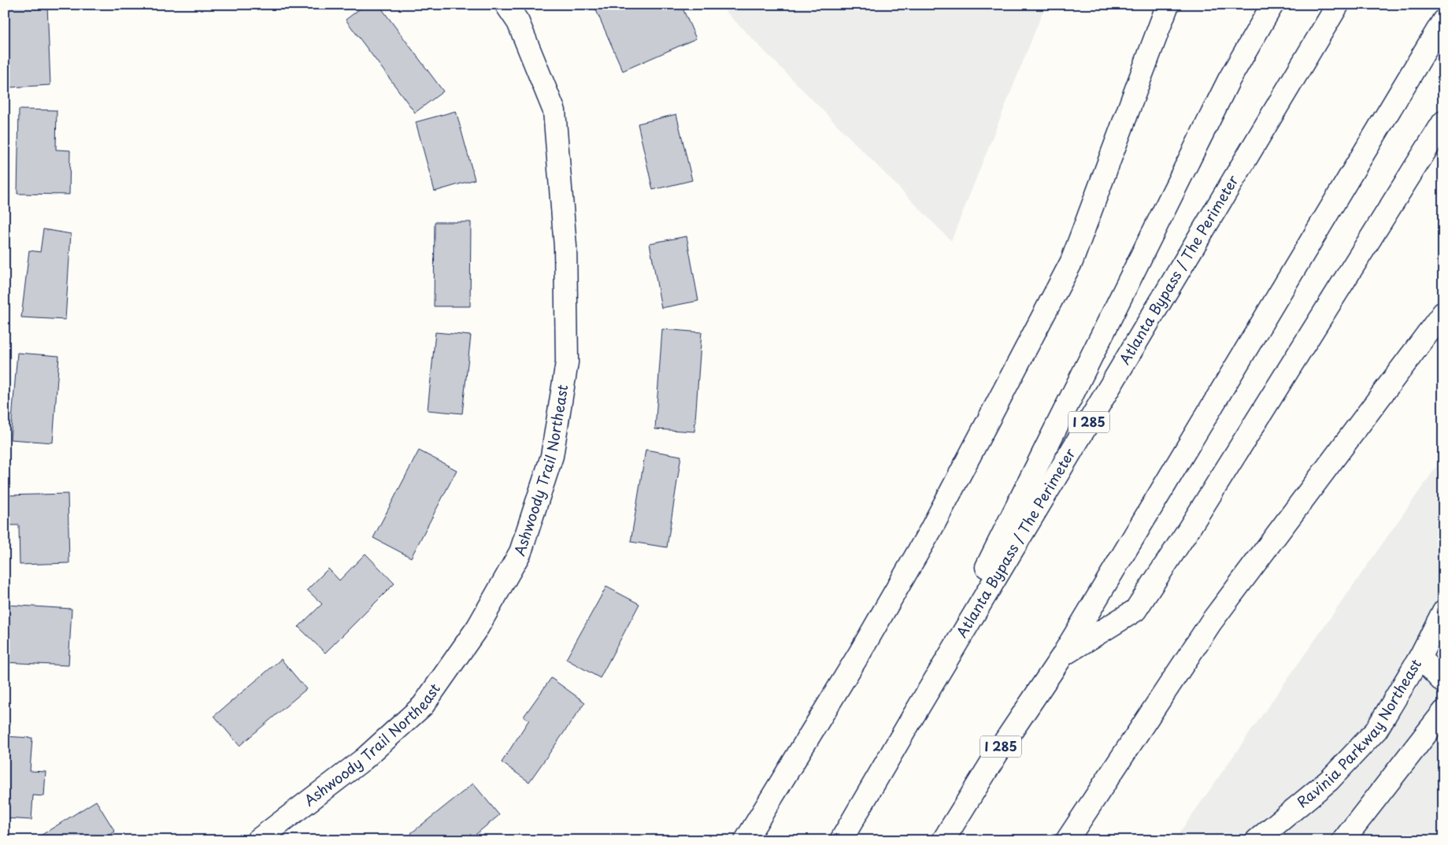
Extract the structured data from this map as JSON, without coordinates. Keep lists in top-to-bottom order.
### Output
{
  "streets": {
    "main road": [
      "Atlanta Bypass / The Perimeter",
      "I 285",
      "Ashwoody Trail Northeast",
      "Ravinia Parkway Northeast"
    ]
  }
}
